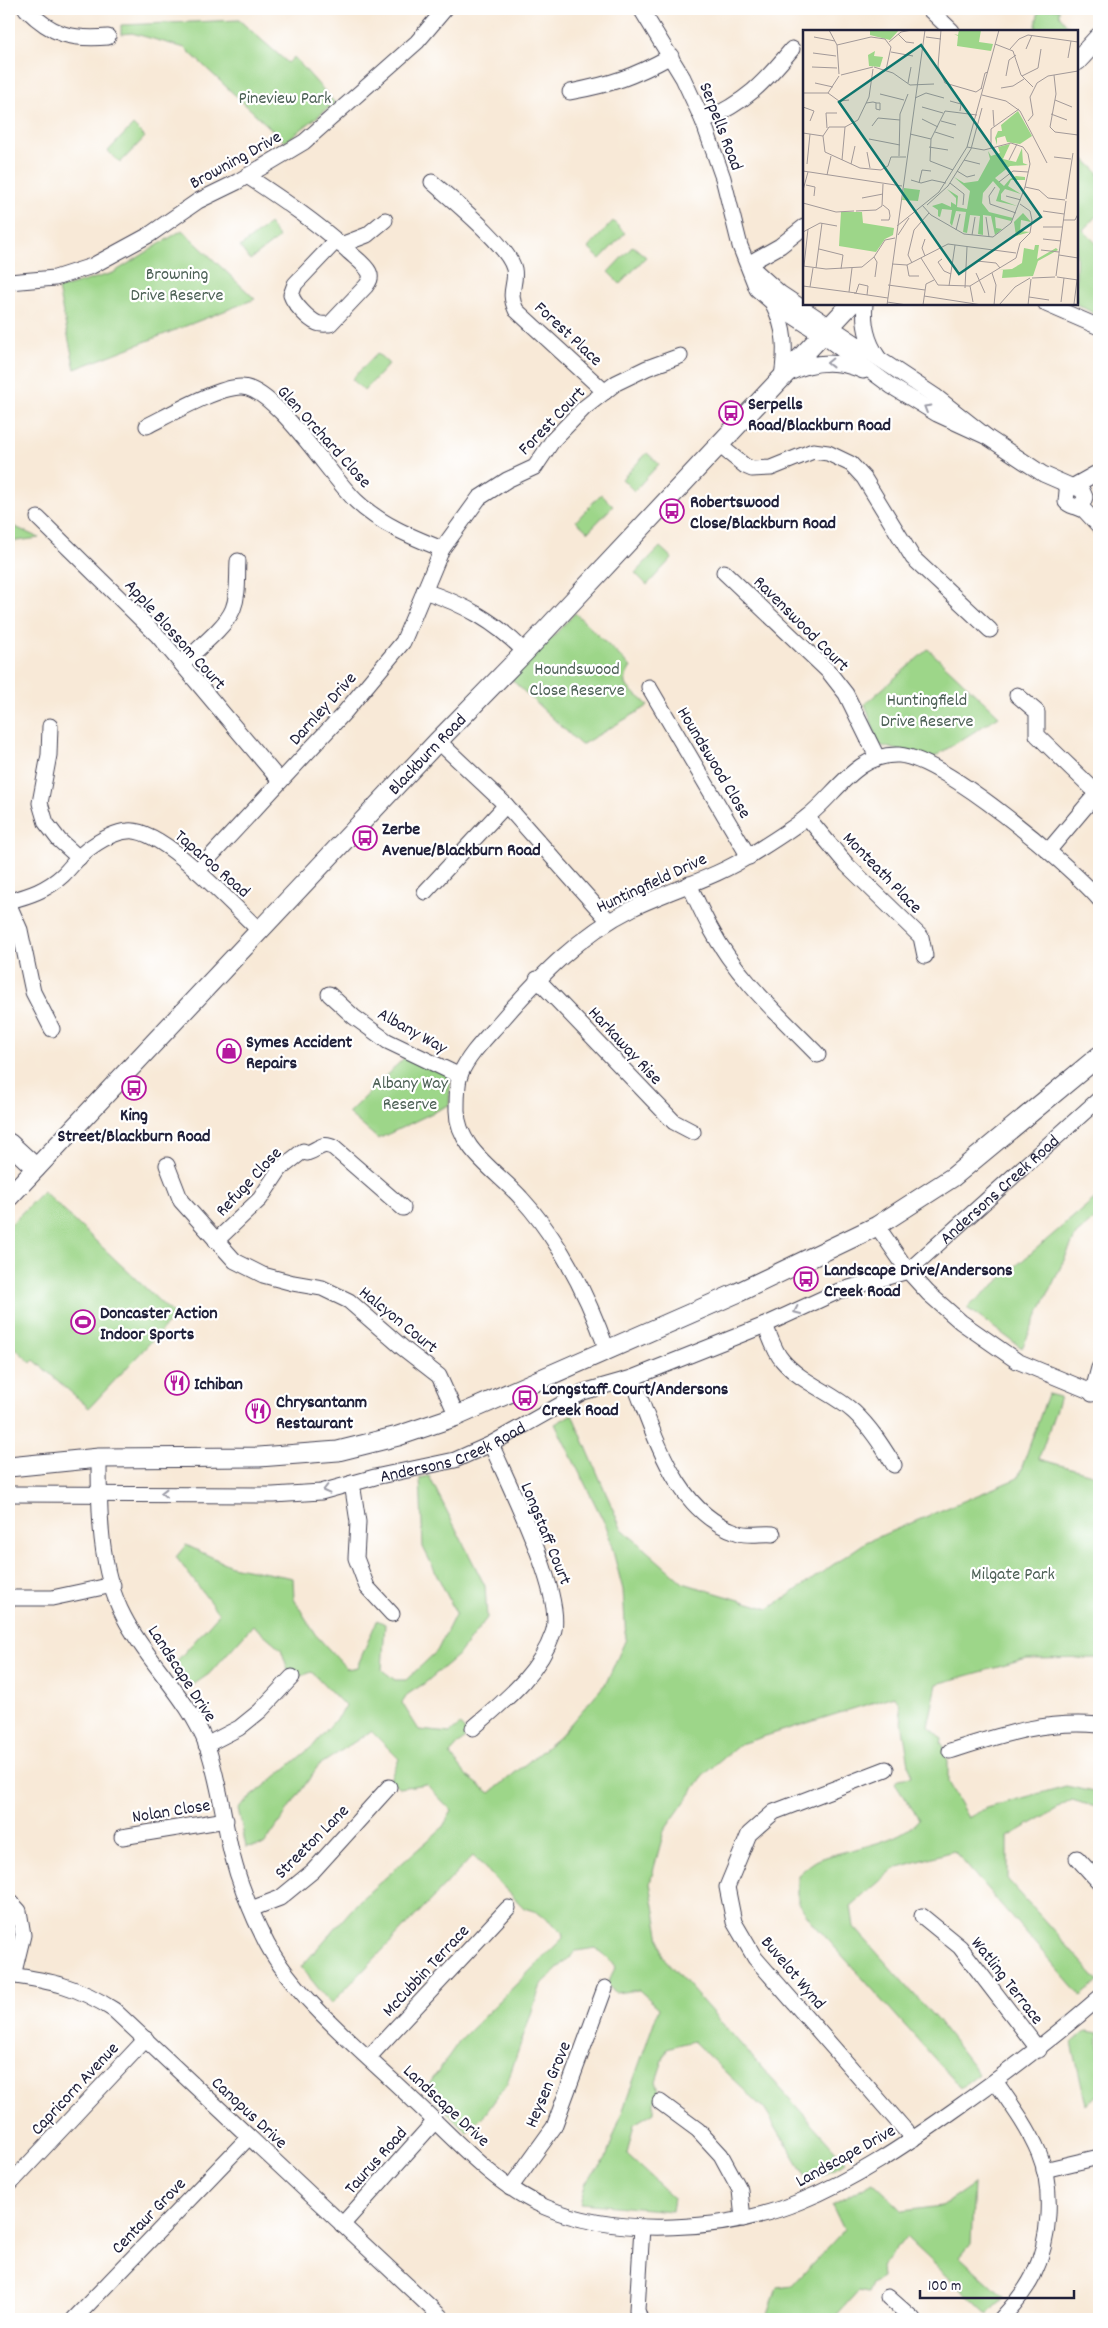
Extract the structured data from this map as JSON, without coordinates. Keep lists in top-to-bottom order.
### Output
{
  "streets": {
    "main road": ["Blackburn Road", "Andersons Creek Road"],
    "street": [
      "Serpells Road",
      "Browning Drive",
      "Forest Place",
      "Forest Court",
      "Glen Orchard Close",
      "Ravenswood Court",
      "Apple Blossom Court",
      "Darnley Drive",
      "Houndswood Close",
      "Taparoo Road",
      "Monteath Place",
      "Huntingfield Drive",
      "Albany Way",
      "Harkaway Rise",
      "Refuge Close",
      "Halcyon Court",
      "Longstaff Court",
      "Landscape Drive",
      "Nolan Close",
      "Streeton Lane",
      "McCubbin Terrace",
      "Buvelot Wynd",
      "Watling Terrace",
      "Heysen Grove",
      "Capricorn Avenue",
      "Canopus Drive",
      "Taurus Road",
      "Centaur Grove"
    ]
  },
  "crossings": [
    ["Serpells Road", "Blackburn Road"],
    ["Forest Place", "Forest Court"],
    ["Forest Court", "Glen Orchard Close"],
    ["Forest Court", "Darnley Drive"],
    ["Glen Orchard Close", "Darnley Drive"],
    ["Ravenswood Court", "Huntingfield Drive"],
    ["Apple Blossom Court", "Darnley Drive"],
    ["Darnley Drive", "Taparoo Road"],
    ["Blackburn Road", "Taparoo Road"],
    ["Houndswood Close", "Huntingfield Drive"],
    ["Monteath Place", "Huntingfield Drive"],
    ["Huntingfield Drive", "Albany Way"],
    ["Huntingfield Drive", "Harkaway Rise"],
    ["Huntingfield Drive", "Andersons Creek Road"],
    ["Refuge Close", "Halcyon Court"],
    ["Andersons Creek Road", "Halcyon Court"],
    ["Andersons Creek Road", "Longstaff Court"],
    ["Andersons Creek Road", "Landscape Drive"],
    ["Landscape Drive", "Nolan Close"],
    ["Landscape Drive", "Streeton Lane"],
    ["Landscape Drive", "McCubbin Terrace"],
    ["Landscape Drive", "Buvelot Wynd"],
    ["Landscape Drive", "Watling Terrace"],
    ["Landscape Drive", "Heysen Grove"],
    ["Landscape Drive", "Taurus Road"],
    ["Capricorn Avenue", "Canopus Drive"],
    ["Canopus Drive", "Taurus Road"],
    ["Canopus Drive", "Centaur Grove"]
  ],
  "parks": [
    "Pineview Park",
    "Browning Drive Reserve",
    "Houndswood Close Reserve",
    "Huntingfield Drive Reserve",
    "Albany Way Reserve",
    "Milgate Park"
  ],
  "places": {
    "bus stop": [
      "Serpells Road/Blackburn Road",
      "Robertswood Close/Blackburn Road",
      "Zerbe Avenue/Blackburn Road",
      "King Street/Blackburn Road",
      "Landscape Drive/Andersons Creek Road",
      "Longstaff Court/Andersons Creek Road"
    ],
    "shop": ["Symes Accident Repairs"],
    "sports": ["Doncaster Action Indoor Sports"],
    "restaurant": ["Ichiban", "Chrysantanm Restaurant"]
  },
  "scale_bar": "100 m"
}
